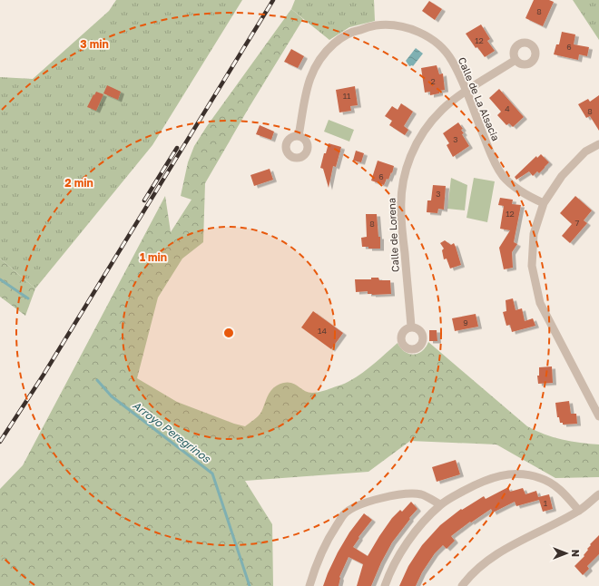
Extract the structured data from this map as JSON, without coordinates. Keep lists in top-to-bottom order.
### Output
{
  "streets": {
    "street": ["Calle de La Alsacia", "Calle de Lorena"]
  },
  "crossings": [
    ["Calle de La Alsacia", "Calle de Lorena"]
  ],
  "water": ["Arroyo Peregrinos"],
  "house_numbers": [
    "8",
    "12",
    "6",
    "2",
    "11",
    "4",
    "8",
    "3",
    "6",
    "3",
    "12",
    "7",
    "8",
    "9",
    "14",
    "1"
  ],
  "north": "right",
  "rings": ["3 min", "2 min", "1 min"]
}
